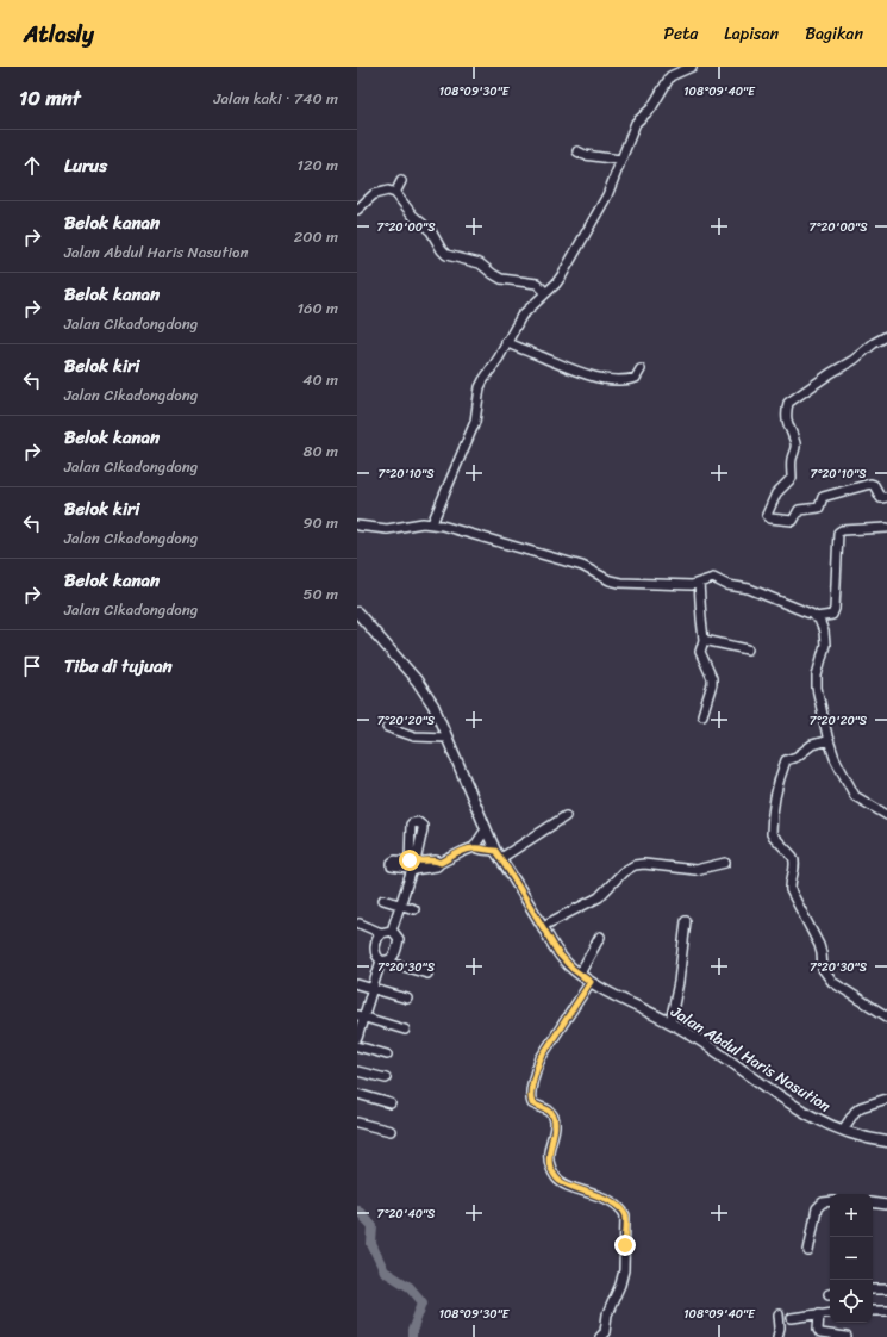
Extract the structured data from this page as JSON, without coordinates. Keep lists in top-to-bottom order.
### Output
{
  "streets": {
    "main road": ["Jalan Abdul Haris Nasution"]
  },
  "page": {
    "header": "Atlasly",
    "nav": ["Peta", "Lapisan", "Bagikan"],
    "heading": ["10 mnt", "Jalan kaki · 740 m"],
    "list": [
      ["Lurus", "120 m"],
      ["Belok kanan", "Jalan Abdul Haris Nasution", "200 m"],
      ["Belok kanan", "Jalan Cikadongdong", "160 m"],
      ["Belok kiri", "Jalan Cikadongdong", "40 m"],
      ["Belok kanan", "Jalan Cikadongdong", "80 m"],
      ["Belok kiri", "Jalan Cikadongdong", "90 m"],
      ["Belok kanan", "Jalan Cikadongdong", "50 m"],
      "Tiba di tujuan"
    ],
    "map_buttons": ["+", "−"]
  },
  "coordinates": [
    "108°09'30\"E",
    "108°09'40\"E",
    "7°20'00\"S",
    "7°20'10\"S",
    "7°20'20\"S",
    "7°20'30\"S",
    "7°20'40\"S"
  ]
}
